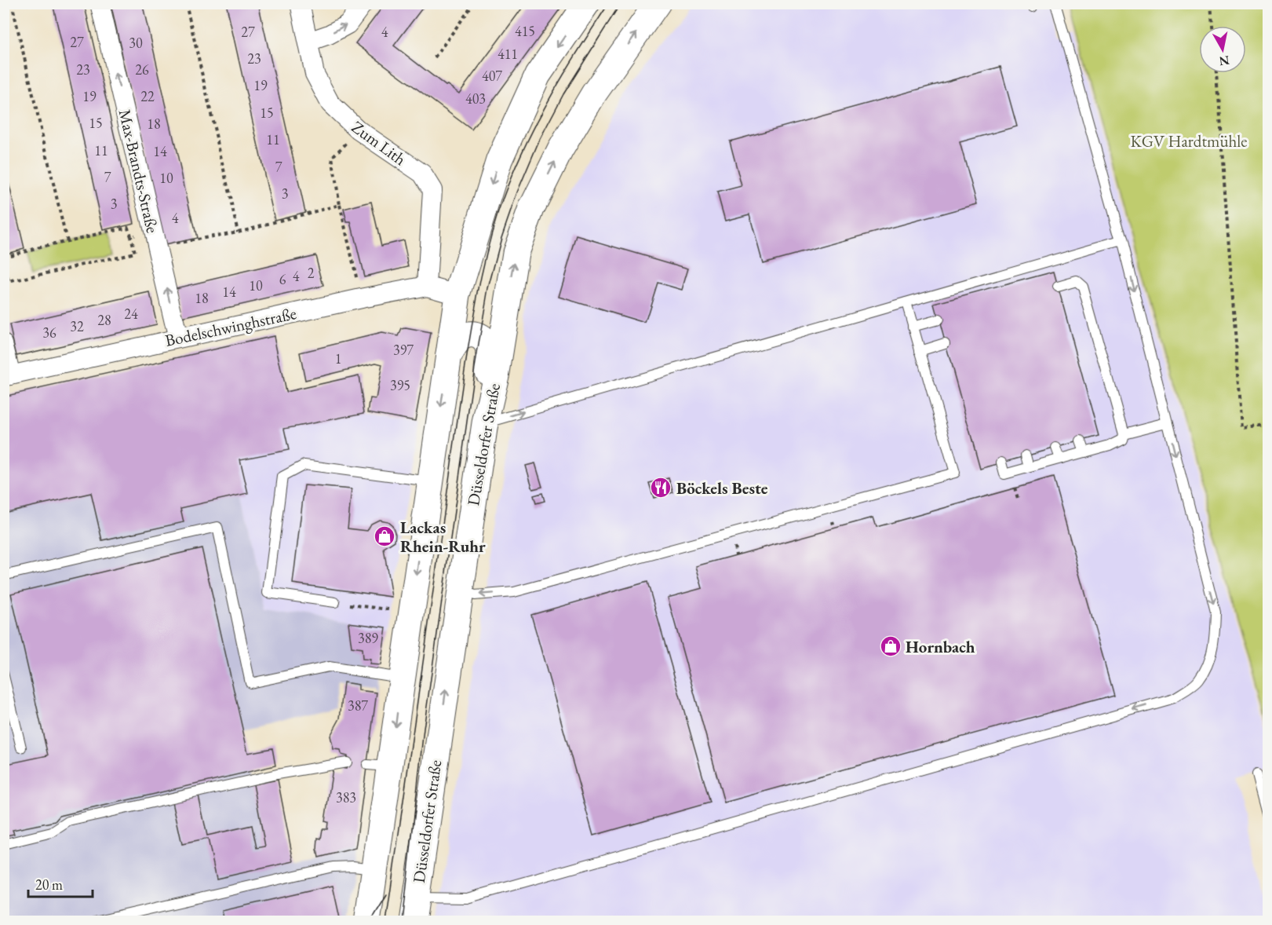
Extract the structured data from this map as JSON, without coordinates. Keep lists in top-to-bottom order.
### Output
{
  "streets": {
    "main road": ["Düsseldorfer Straße"],
    "street": ["Zum Lith", "Max-Brandts-Straße", "Bodelschwinghstraße"]
  },
  "crossings": [
    ["Zum Lith", "Bodelschwinghstraße"],
    ["Max-Brandts-Straße", "Bodelschwinghstraße"]
  ],
  "one_way": ["Max-Brandts-Straße"],
  "parks": ["KGV Hardtmühle"],
  "places": {
    "restaurant": ["Böckels Beste"],
    "shop": ["Lackas Rhein-Ruhr", "Hornbach"]
  },
  "house_numbers": [
    "415",
    "27",
    "4",
    "27",
    "30",
    "411",
    "23",
    "23",
    "26",
    "407",
    "19",
    "19",
    "22",
    "403",
    "15",
    "15",
    "18",
    "11",
    "11",
    "14",
    "7",
    "7",
    "10",
    "3",
    "3",
    "4",
    "2",
    "4",
    "6",
    "10",
    "14",
    "18",
    "24",
    "28",
    "32",
    "36",
    "397",
    "1",
    "395",
    "389",
    "387",
    "383"
  ],
  "scale_bar": "20 m",
  "north": "bottom"
}
